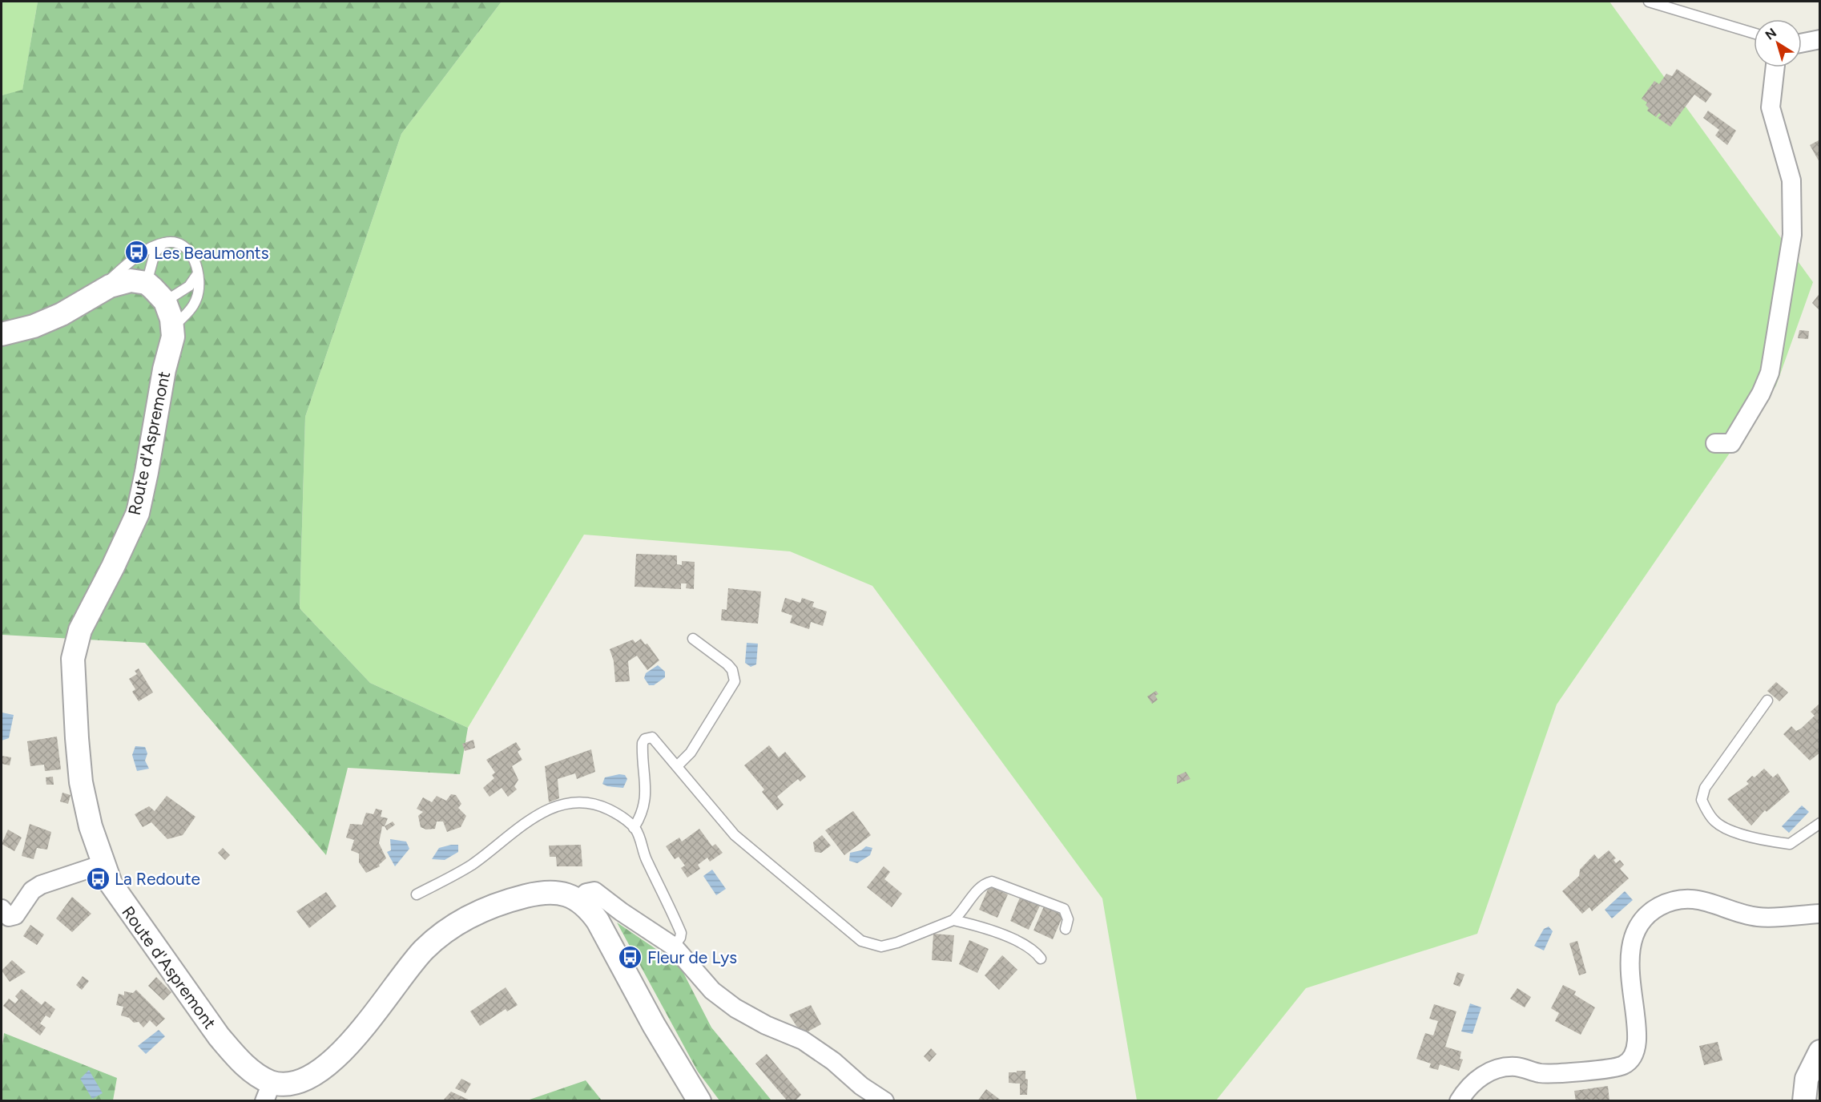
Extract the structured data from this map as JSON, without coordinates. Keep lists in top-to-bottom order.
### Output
{
  "streets": {
    "street": ["Route d'Aspremont"]
  },
  "places": {
    "bus stop": ["Les Beaumonts", "La Redoute", "Fleur de Lys"]
  },
  "north": "top left"
}
